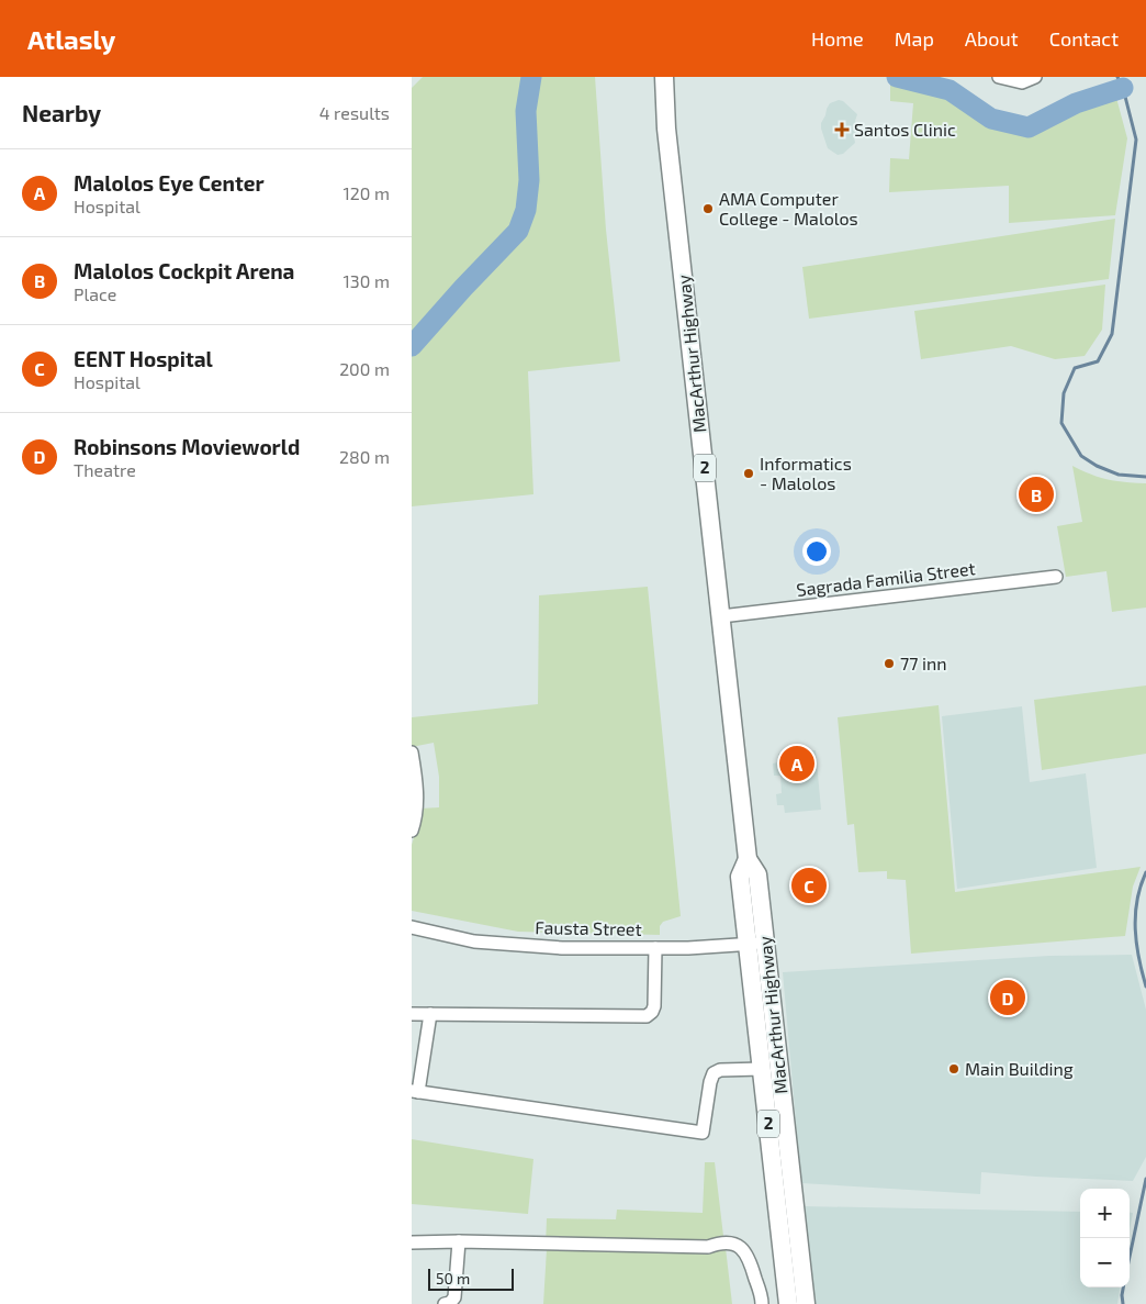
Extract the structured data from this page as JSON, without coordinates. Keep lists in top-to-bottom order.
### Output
{
  "streets": {
    "highway": ["MacArthur Highway", "2"],
    "street": ["Sagrada Familia Street", "Fausta Street"]
  },
  "crossings": [
    ["MacArthur Highway", "Sagrada Familia Street"],
    ["MacArthur Highway", "Fausta Street"]
  ],
  "places": {
    "health": ["Santos Clinic"],
    "other": [
      "AMA Computer College - Malolos",
      "Informatics - Malolos",
      "77 inn",
      "Main Building"
    ]
  },
  "scale_bar": "50 m",
  "page": {
    "header": "Atlasly",
    "nav": [
      "Home",
      "Map",
      "About",
      "Contact"
    ],
    "heading": ["Nearby", "4 results"],
    "list": [
      {
        "mark": "A",
        "name": "Malolos Eye Center",
        "note": "Hospital",
        "value": "120 m"
      },
      {
        "mark": "B",
        "name": "Malolos Cockpit Arena",
        "note": "Place",
        "value": "130 m"
      },
      {
        "mark": "C",
        "name": "EENT Hospital",
        "note": "Hospital",
        "value": "200 m"
      },
      {
        "mark": "D",
        "name": "Robinsons Movieworld",
        "note": "Theatre",
        "value": "280 m"
      }
    ],
    "pins": [
      "B",
      "A",
      "C",
      "D"
    ],
    "map_buttons": ["+", "−"],
    "scale": "50 m"
  }
}
